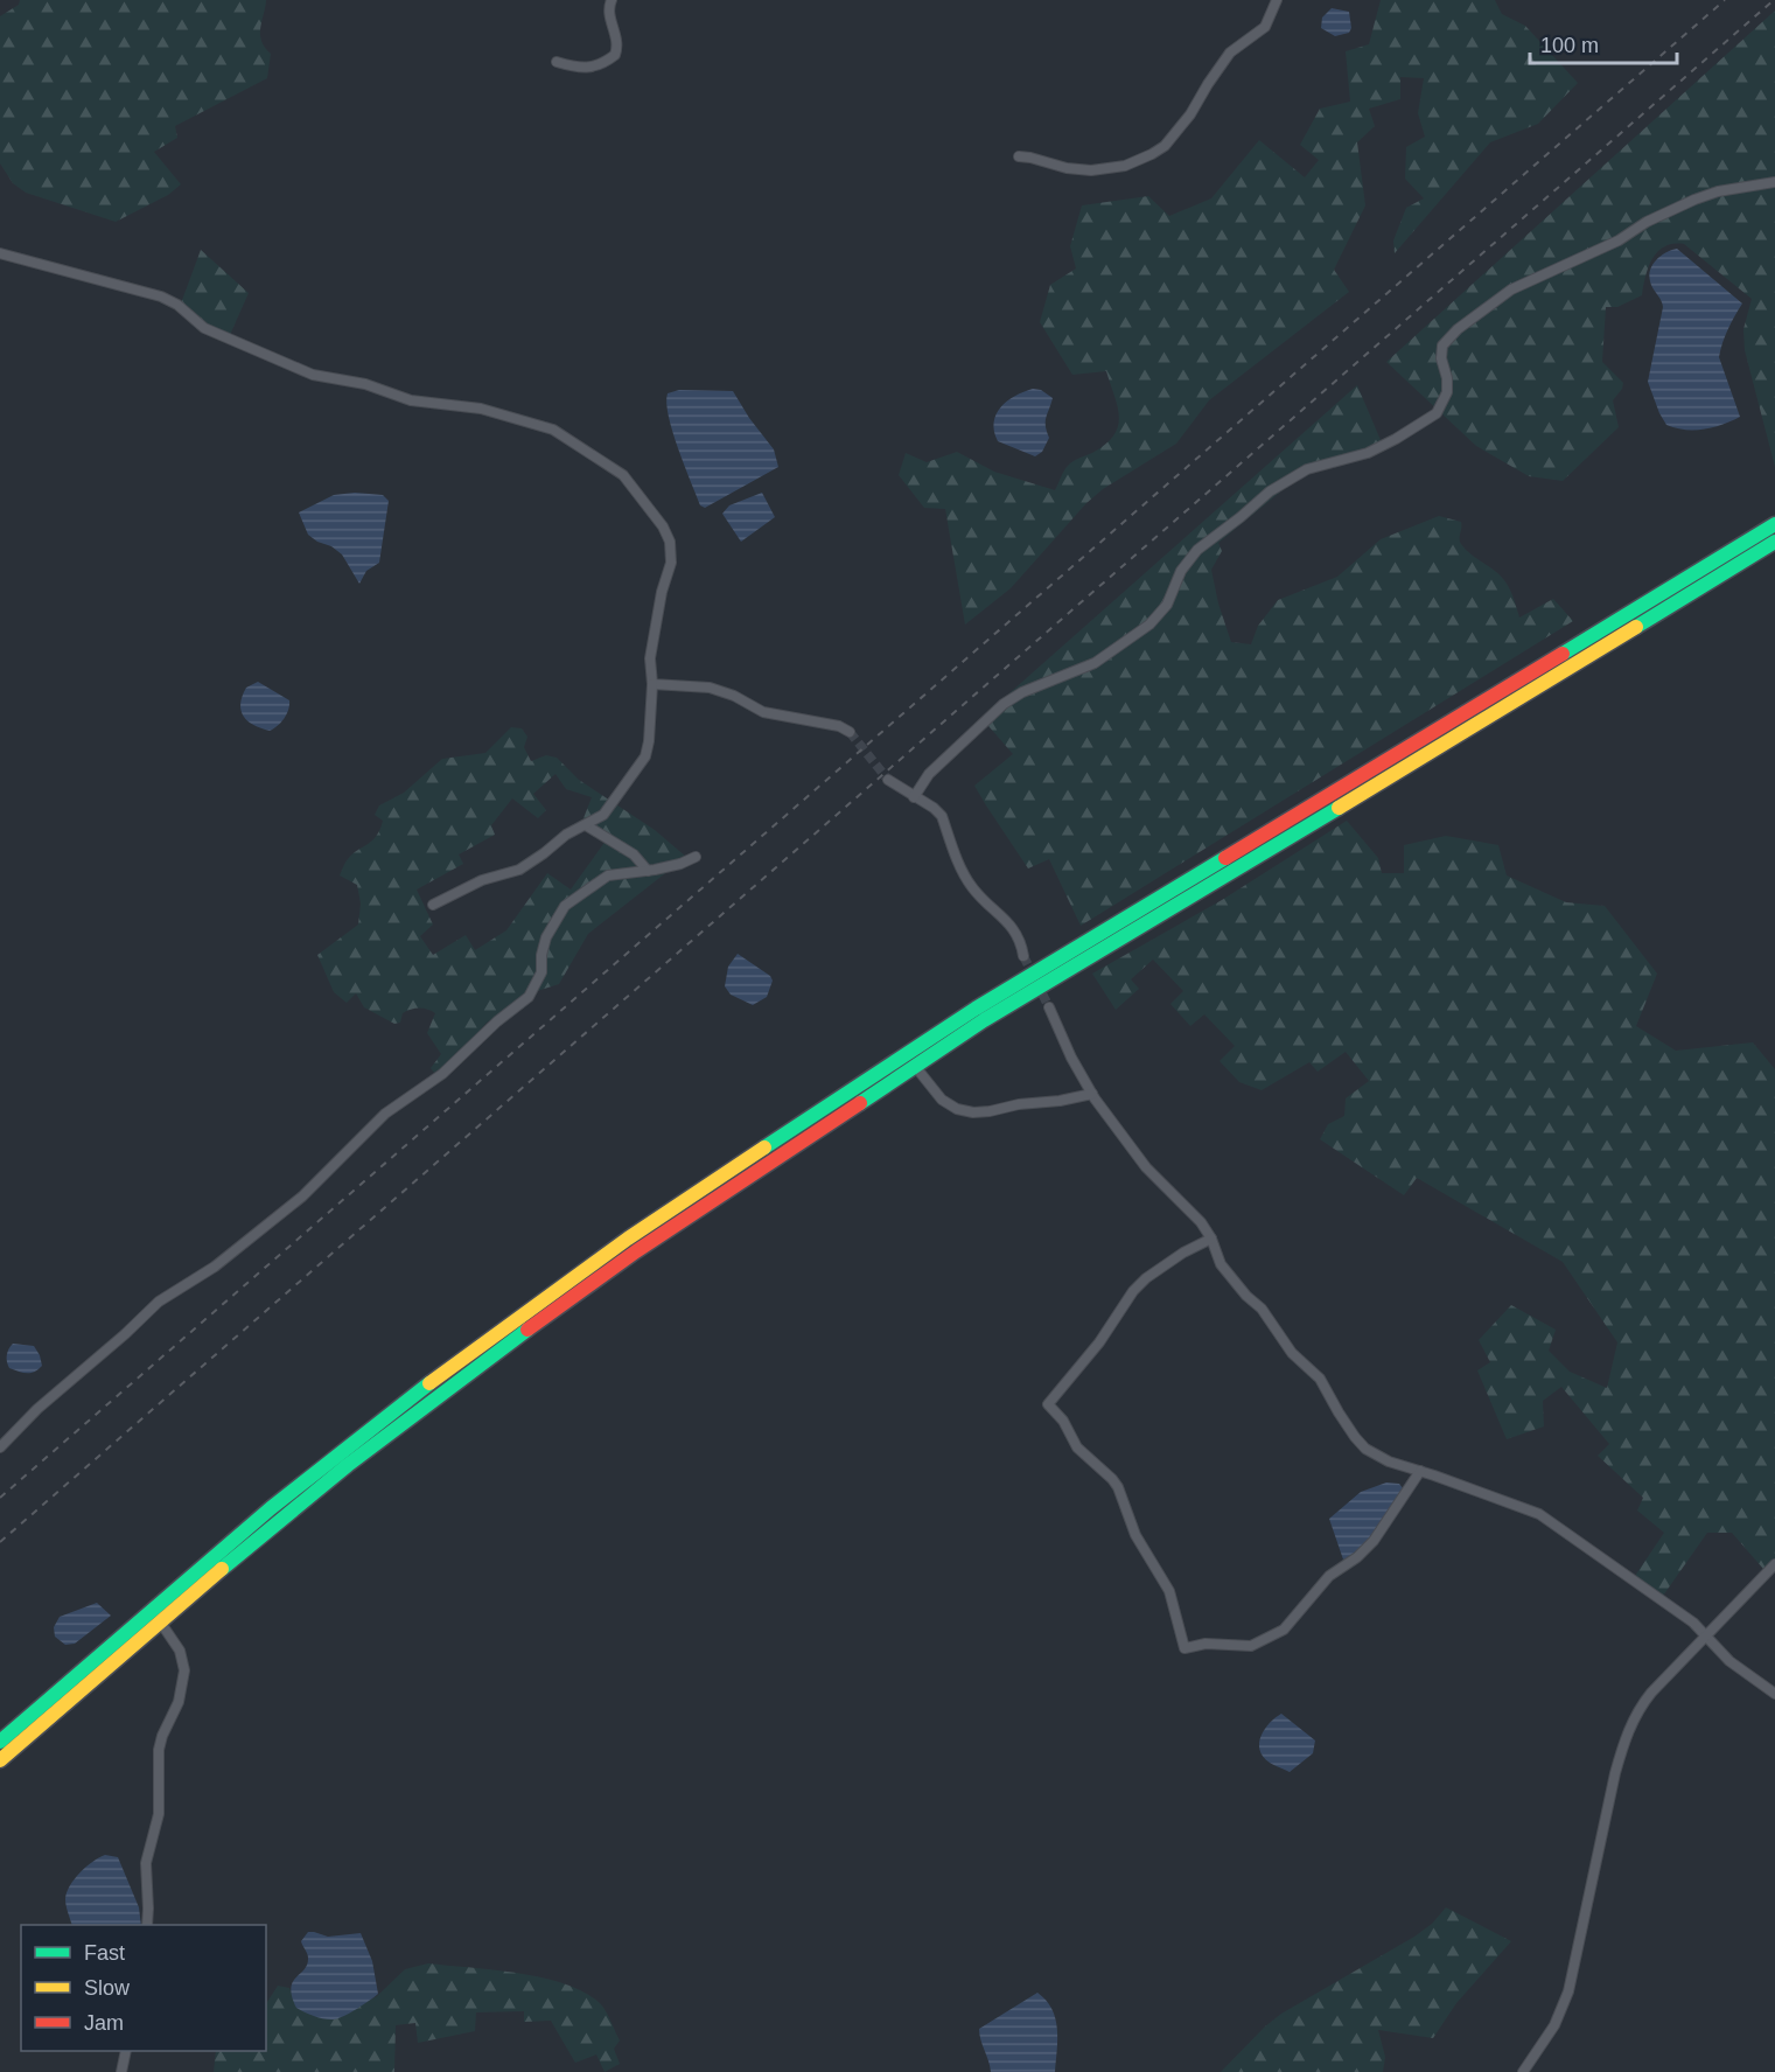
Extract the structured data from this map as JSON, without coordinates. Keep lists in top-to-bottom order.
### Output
{
  "legend": ["Fast", "Slow", "Jam"],
  "scale_bar": "100 m"
}
